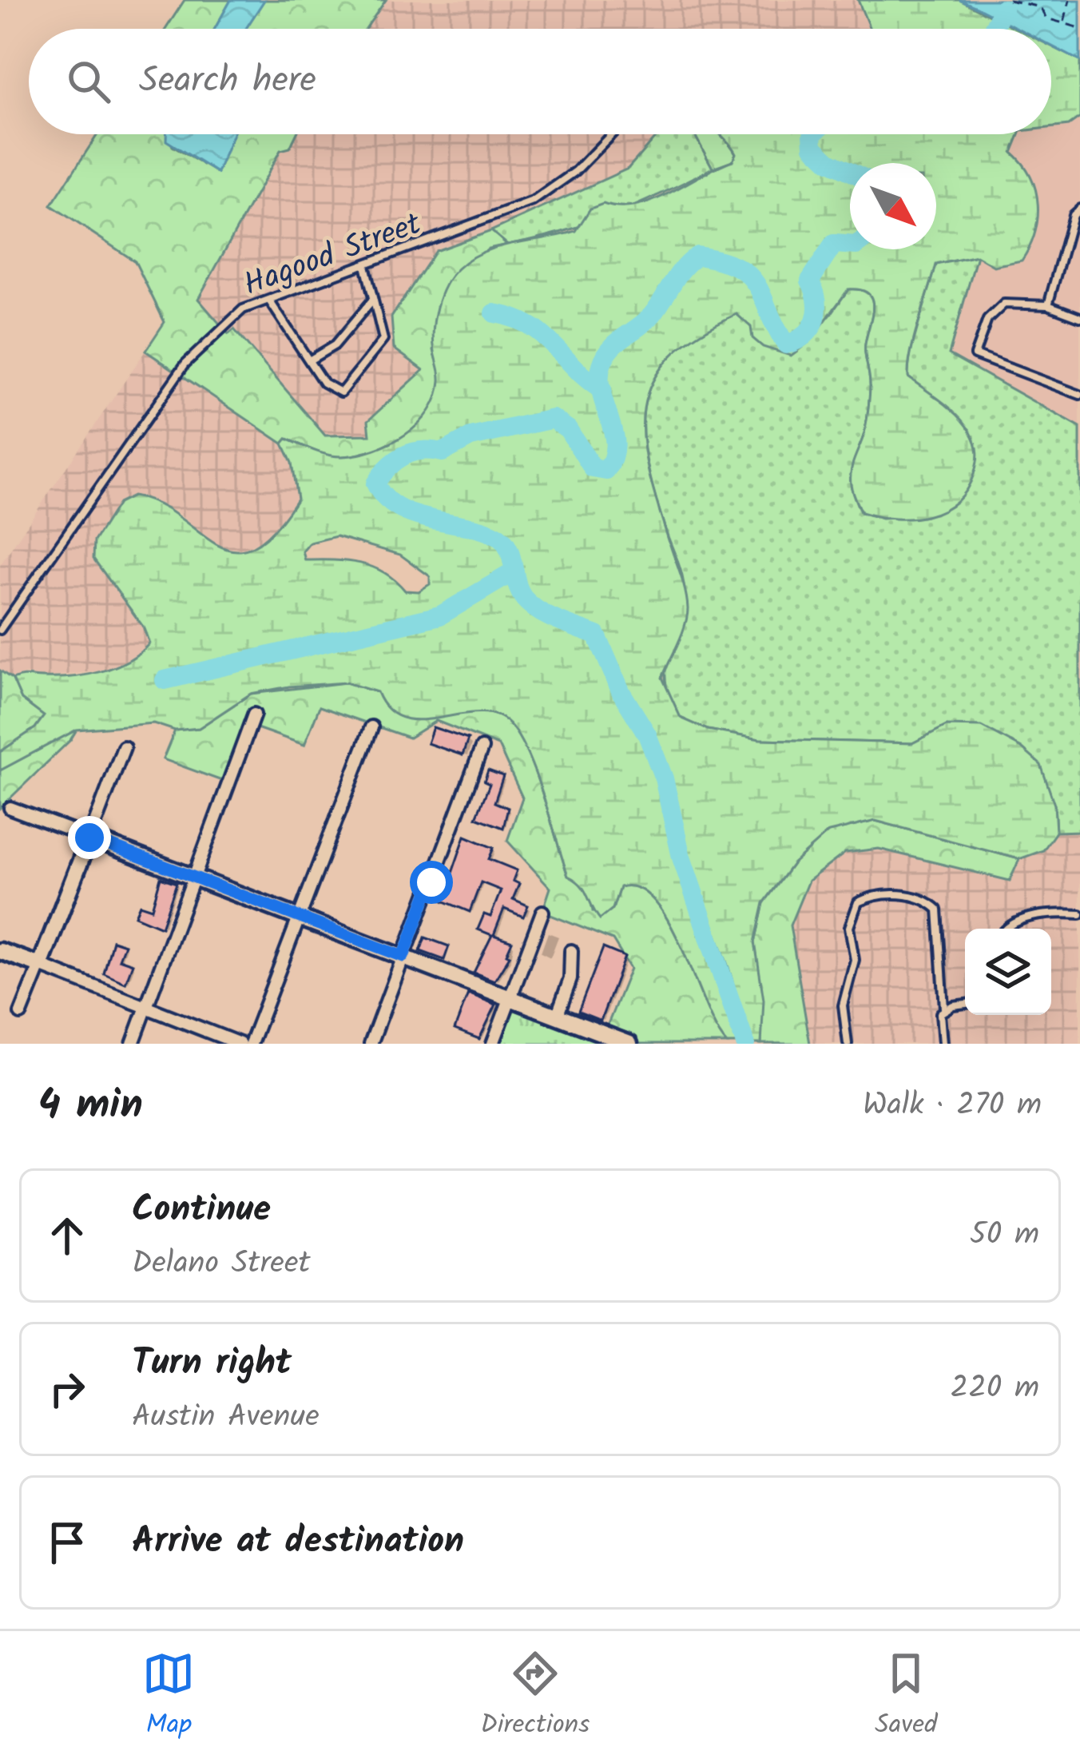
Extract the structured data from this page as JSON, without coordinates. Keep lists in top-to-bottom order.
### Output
{
  "streets": {
    "lane": ["Hagood Street"]
  },
  "north": "bottom right",
  "page": {
    "search": "Search here",
    "heading": ["4 min", "Walk · 270 m"],
    "list": [
      ["Continue", "Delano Street", "50 m"],
      ["Turn right", "Austin Avenue", "220 m"],
      "Arrive at destination"
    ],
    "nav": ["Map", "Directions", "Saved"]
  }
}
